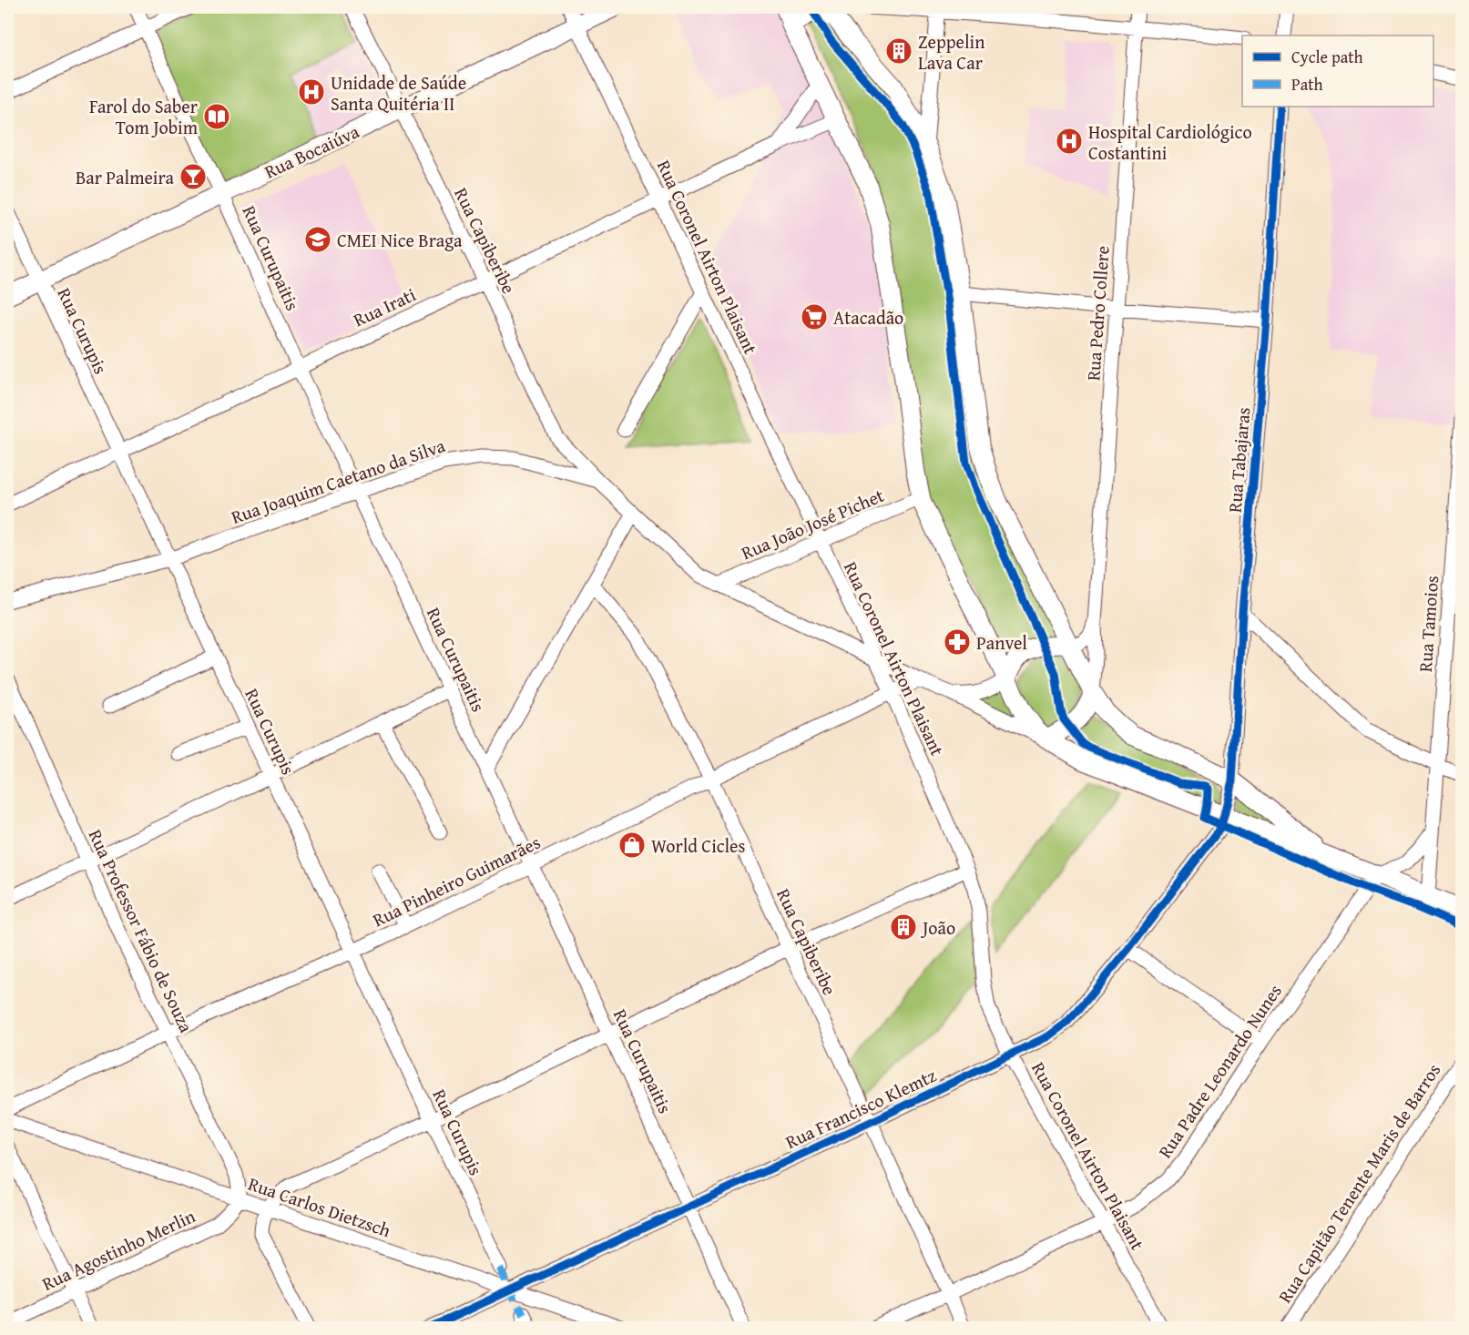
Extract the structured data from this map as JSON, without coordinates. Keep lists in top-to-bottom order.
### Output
{
  "streets": {
    "main road": ["Rua Bocaiúva"],
    "street": [
      "Rua Capiberibe",
      "Rua Coronel Airton Plaisant",
      "Rua Curupaitis",
      "Rua Irati",
      "Rua Pedro Collere",
      "Rua Curupis",
      "Rua Tabajaras",
      "Rua Joaquim Caetano da Silva",
      "Rua João José Pichet",
      "Rua Tamoios",
      "Rua Pinheiro Guimarães",
      "Rua Professor Fábio de Souza",
      "Rua Padre Leonardo Nunes",
      "Rua Francisco Klemtz",
      "Rua Capitão Tenente Maris de Barros",
      "Rua Carlos Dietzsch",
      "Rua Agostinho Merlin"
    ]
  },
  "crossings": [
    ["Rua Bocaiúva", "Rua Capiberibe"],
    ["Rua Bocaiúva", "Rua Coronel Airton Plaisant"],
    ["Rua Bocaiúva", "Rua Curupaitis"],
    ["Rua Bocaiúva", "Rua Curupis"],
    ["Rua Capiberibe", "Rua Irati"],
    ["Rua Capiberibe", "Rua Joaquim Caetano da Silva"],
    ["Rua Capiberibe", "Rua Pinheiro Guimarães"],
    ["Rua Capiberibe", "Rua Padre Leonardo Nunes"],
    ["Rua Capiberibe", "Rua Francisco Klemtz"],
    ["Rua Coronel Airton Plaisant", "Rua Irati"],
    ["Rua Coronel Airton Plaisant", "Rua Joaquim Caetano da Silva"],
    ["Rua Coronel Airton Plaisant", "Rua João José Pichet"],
    ["Rua Coronel Airton Plaisant", "Rua Pinheiro Guimarães"],
    ["Rua Coronel Airton Plaisant", "Rua Padre Leonardo Nunes"],
    ["Rua Coronel Airton Plaisant", "Rua Francisco Klemtz"],
    ["Rua Curupaitis", "Rua Irati"],
    ["Rua Curupaitis", "Rua Joaquim Caetano da Silva"],
    ["Rua Curupaitis", "Rua Pinheiro Guimarães"],
    ["Rua Curupaitis", "Rua Francisco Klemtz"],
    ["Rua Irati", "Rua Curupis"],
    ["Rua Pedro Collere", "Rua Joaquim Caetano da Silva"],
    ["Rua Curupis", "Rua Joaquim Caetano da Silva"],
    ["Rua Curupis", "Rua Pinheiro Guimarães"],
    ["Rua Tabajaras", "Rua Francisco Klemtz"],
    ["Rua Joaquim Caetano da Silva", "Rua João José Pichet"],
    ["Rua Joaquim Caetano da Silva", "Rua Pinheiro Guimarães"],
    ["Rua Pinheiro Guimarães", "Rua Professor Fábio de Souza"],
    ["Rua Professor Fábio de Souza", "Rua Carlos Dietzsch"],
    ["Rua Professor Fábio de Souza", "Rua Agostinho Merlin"],
    ["Rua Francisco Klemtz", "Rua Carlos Dietzsch"],
    ["Rua Carlos Dietzsch", "Rua Agostinho Merlin"]
  ],
  "places": {
    "building": ["Zeppelin Lava Car", "João"],
    "hospital": ["Unidade de Saúde Santa Quitéria II", "Hospital Cardiológico Costantini"],
    "library": ["Farol do Saber Tom Jobim"],
    "bar": ["Bar Palmeira"],
    "school or university": ["CMEI Nice Braga"],
    "supermarket": ["Atacadão"],
    "pharmacy": ["Panvel"],
    "shop": ["World Cicles"]
  },
  "legend": ["Cycle path", "Path"]
}
